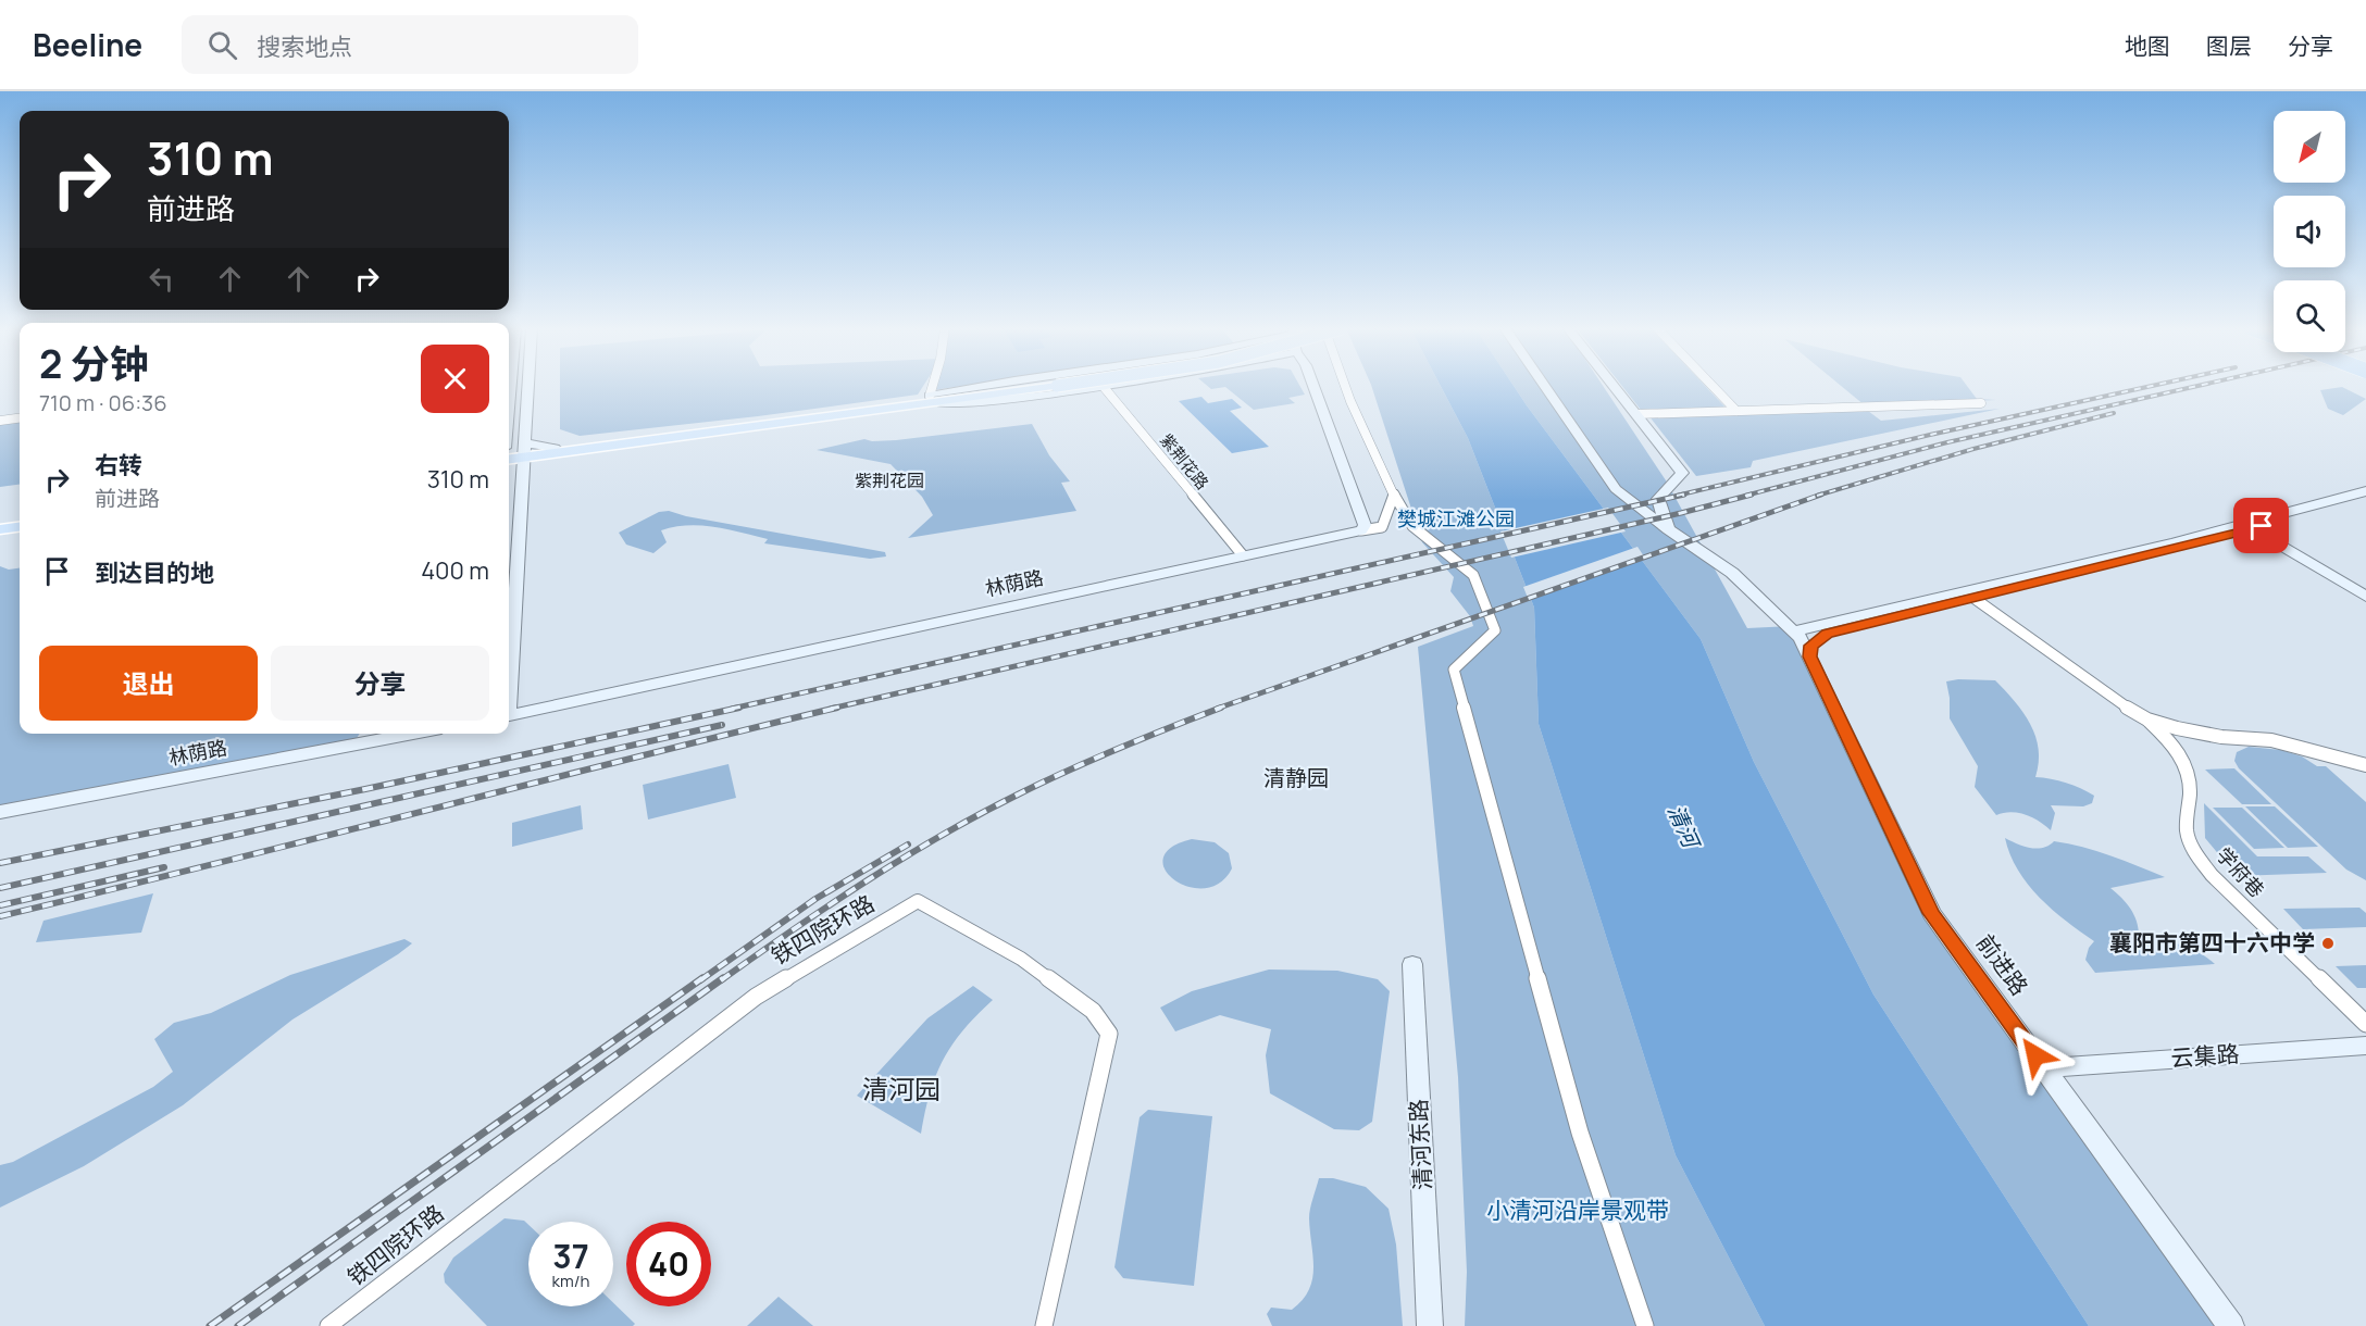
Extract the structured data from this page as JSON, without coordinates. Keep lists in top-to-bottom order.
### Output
{
  "streets": {
    "street": [
      "紫荆花路",
      "林荫路",
      "学府巷",
      "铁四院环路",
      "前进路",
      "云集路",
      "清河东路"
    ]
  },
  "crossings": [
    ["紫荆花路", "林荫路"],
    ["前进路", "云集路"]
  ],
  "districts": ["紫荆花园", "清静园", "清河园"],
  "water": ["清河"],
  "parks": ["樊城江滩公园", "小清河沿岸景观带"],
  "places": ["襄阳市第四十六中学"],
  "north": "bottom left",
  "page": {
    "header": "Beeline",
    "search": "搜索地点",
    "nav": ["地图", "图层", "分享"],
    "turn": ["310 m", "前进路"],
    "heading": ["2 分钟", "710 m · 06:36"],
    "list": [
      {
        "name": "右转",
        "note": "前进路",
        "value": "310 m"
      },
      {
        "name": "到达目的地",
        "value": "400 m"
      }
    ],
    "buttons": ["退出", "分享"],
    "speed": "37 km/h",
    "limit": "40"
  }
}
